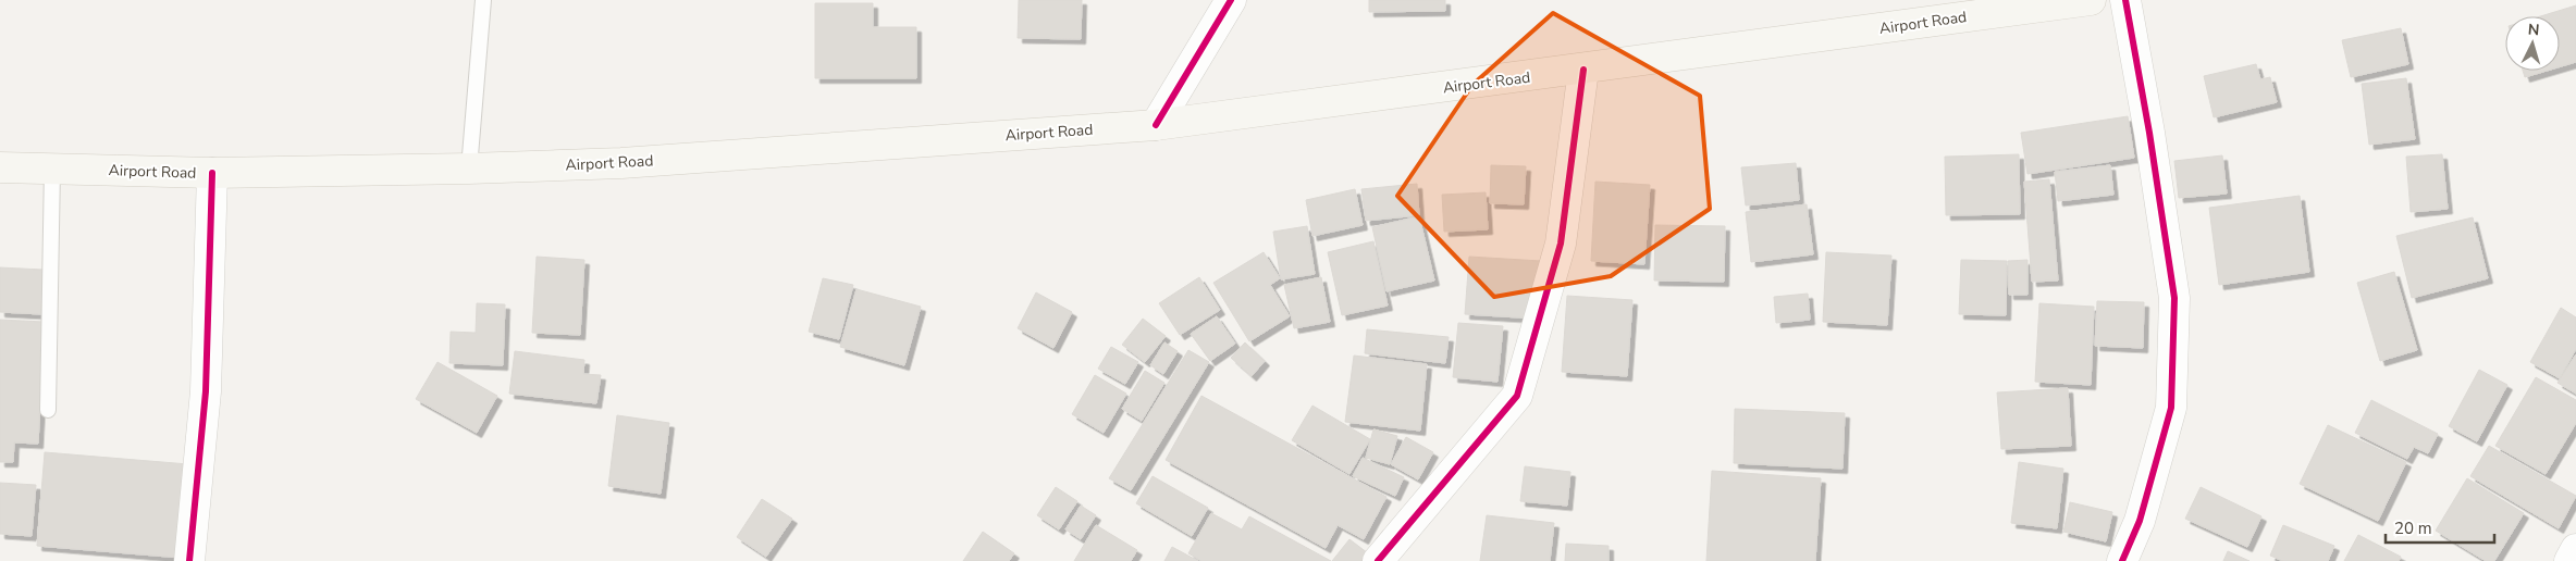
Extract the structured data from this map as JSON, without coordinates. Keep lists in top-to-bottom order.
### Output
{
  "streets": {
    "main road": ["Airport Road"]
  },
  "scale_bar": "20 m",
  "north": "top"
}
